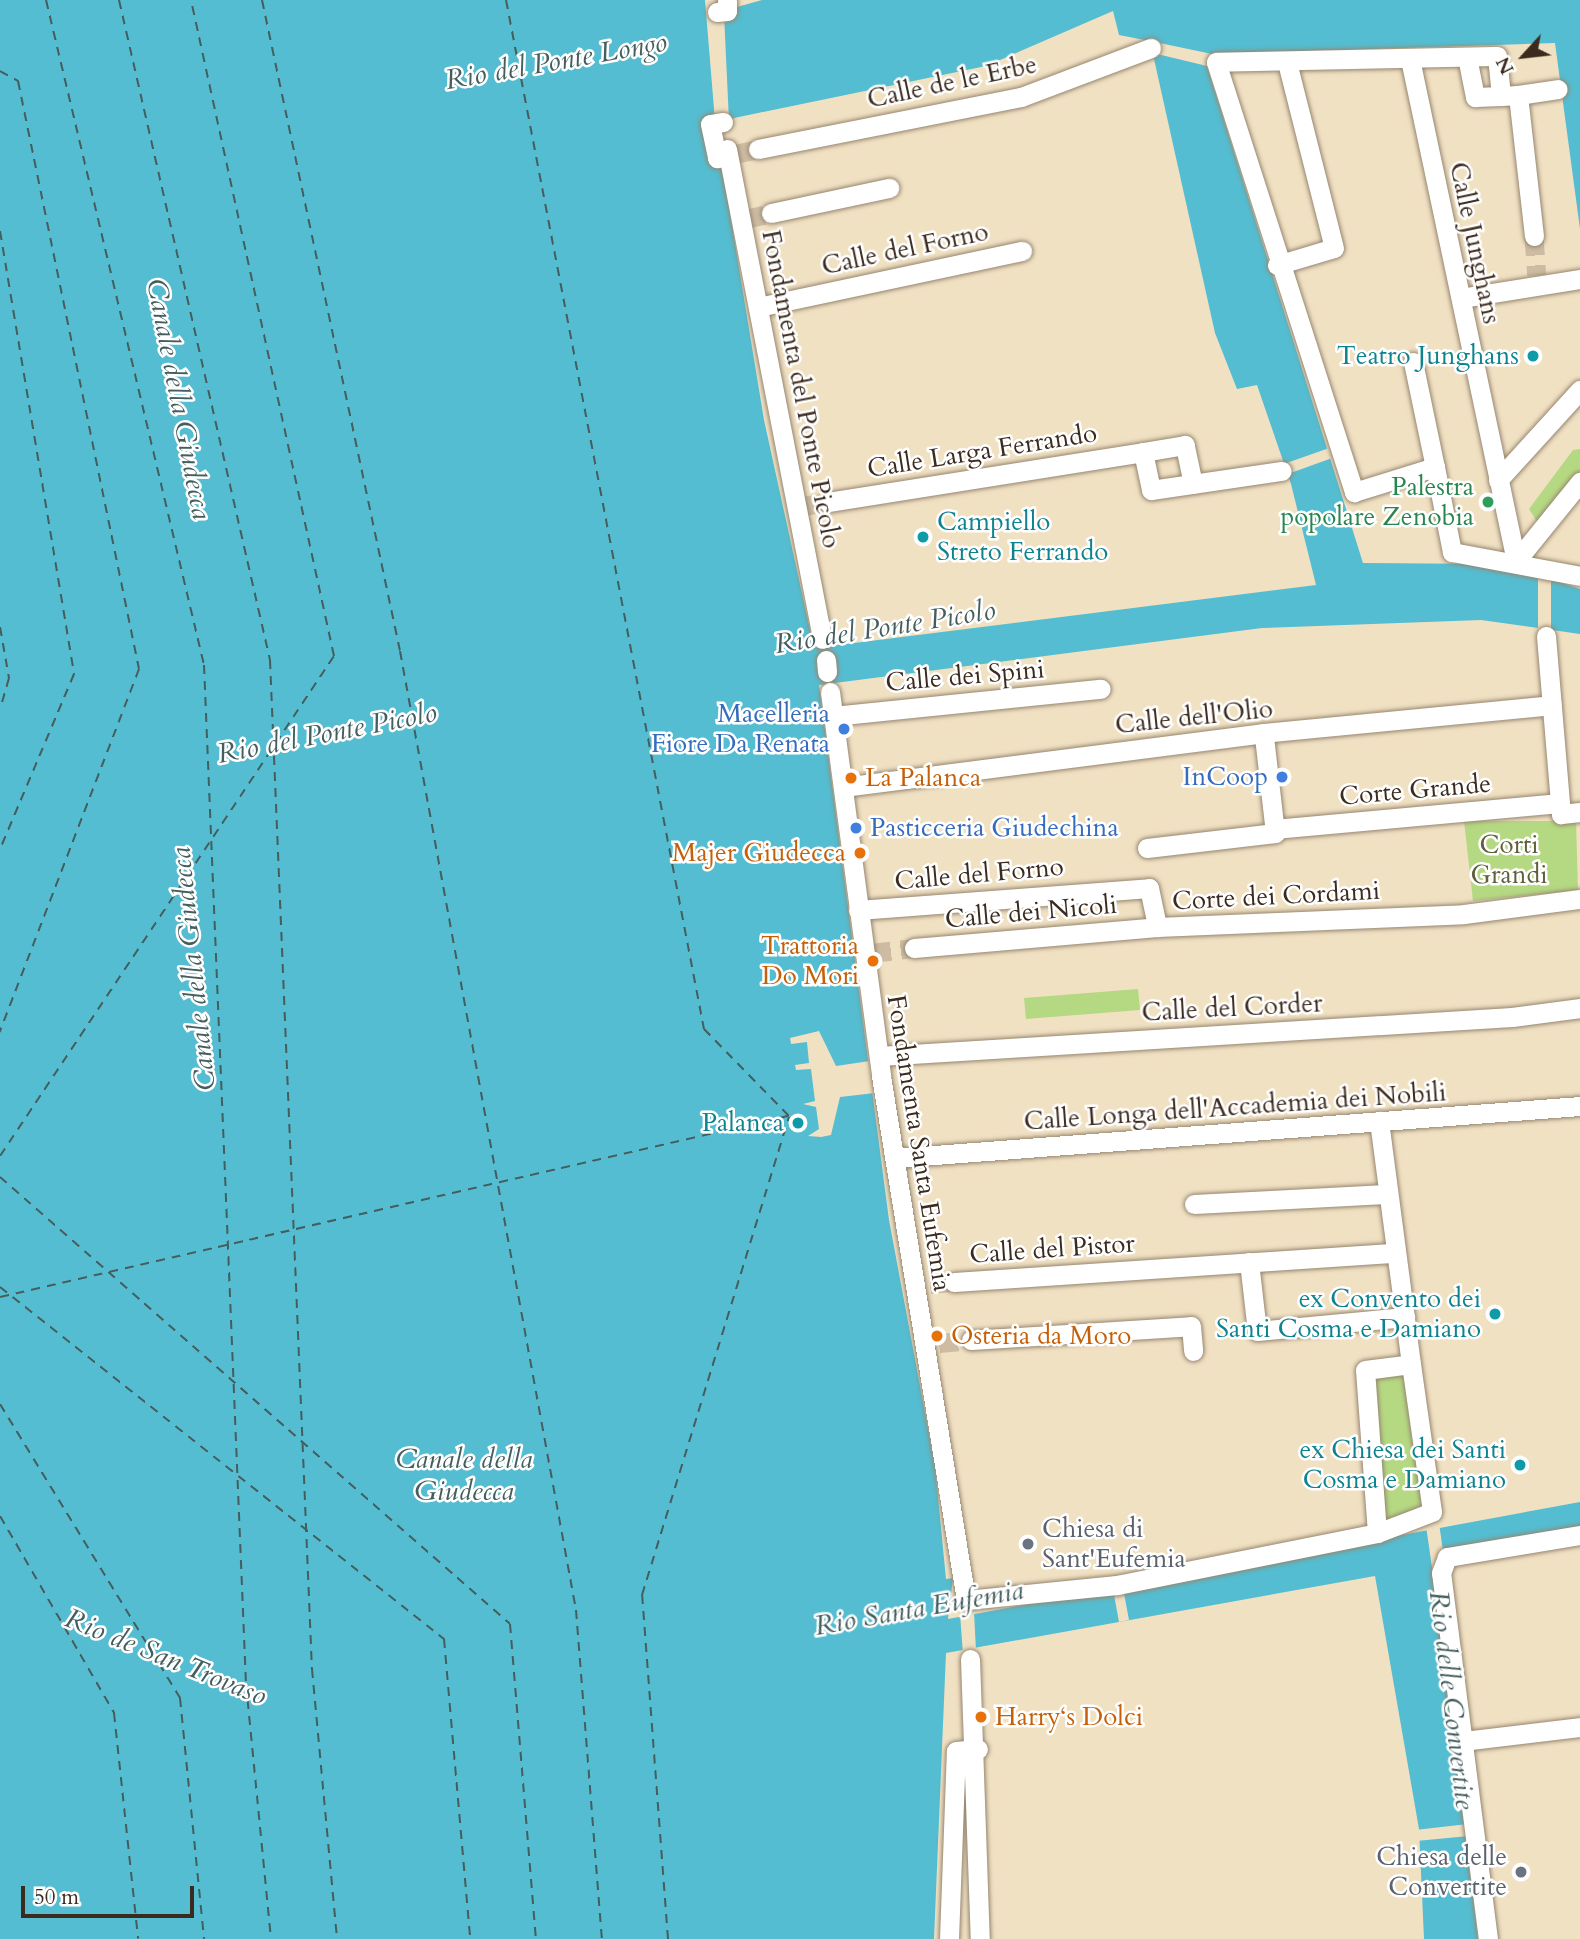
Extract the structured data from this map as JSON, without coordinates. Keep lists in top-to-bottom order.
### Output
{
  "streets": {
    "street": [
      "Calle de le Erbe",
      "Calle Junghans",
      "Calle del Forno",
      "Fondamenta del Ponte Picolo",
      "Calle Larga Ferrando",
      "Calle dei Spini",
      "Calle dell'Olio",
      "Corte Grande",
      "Corte dei Cordami",
      "Calle dei Nicoli",
      "Calle del Corder",
      "Calle Longa dell'Accademia dei Nobili",
      "Fondamenta Santa Eufemia",
      "Calle del Pistor"
    ]
  },
  "crossings": [
    ["Calle del Forno", "Fondamenta del Ponte Picolo"],
    ["Calle del Forno", "Corte dei Cordami"],
    ["Calle del Forno", "Fondamenta Santa Eufemia"],
    ["Calle dei Spini", "Fondamenta Santa Eufemia"],
    ["Calle dell'Olio", "Fondamenta Santa Eufemia"],
    ["Corte dei Cordami", "Calle dei Nicoli"],
    ["Calle del Corder", "Fondamenta Santa Eufemia"],
    ["Calle Longa dell'Accademia dei Nobili", "Fondamenta Santa Eufemia"]
  ],
  "water": [
    "Rio del Ponte Longo",
    "Canale della Giudecca",
    "Rio del Ponte Picolo",
    "Rio Santa Eufemia",
    "Rio de San Trovaso",
    "Rio delle Convertite"
  ],
  "parks": ["Corti Grandi"],
  "places": [
    "Teatro Junghans",
    "Palestra popolare Zenobia",
    "Campiello Streto Ferrando",
    "Macelleria Fiore Da Renata",
    "InCoop",
    "La Palanca",
    "Pasticceria Giudechina",
    "Majer Giudecca",
    "Trattoria Do Mori",
    "Palanca",
    "ex Convento dei Santi Cosma e Damiano",
    "Osteria da Moro",
    "ex Chiesa dei Santi Cosma e Damiano",
    "Chiesa di Sant'Eufemia",
    "Harry‘s Dolci",
    "Chiesa delle Convertite"
  ],
  "scale_bar": "50 m",
  "north": "bottom left"
}
